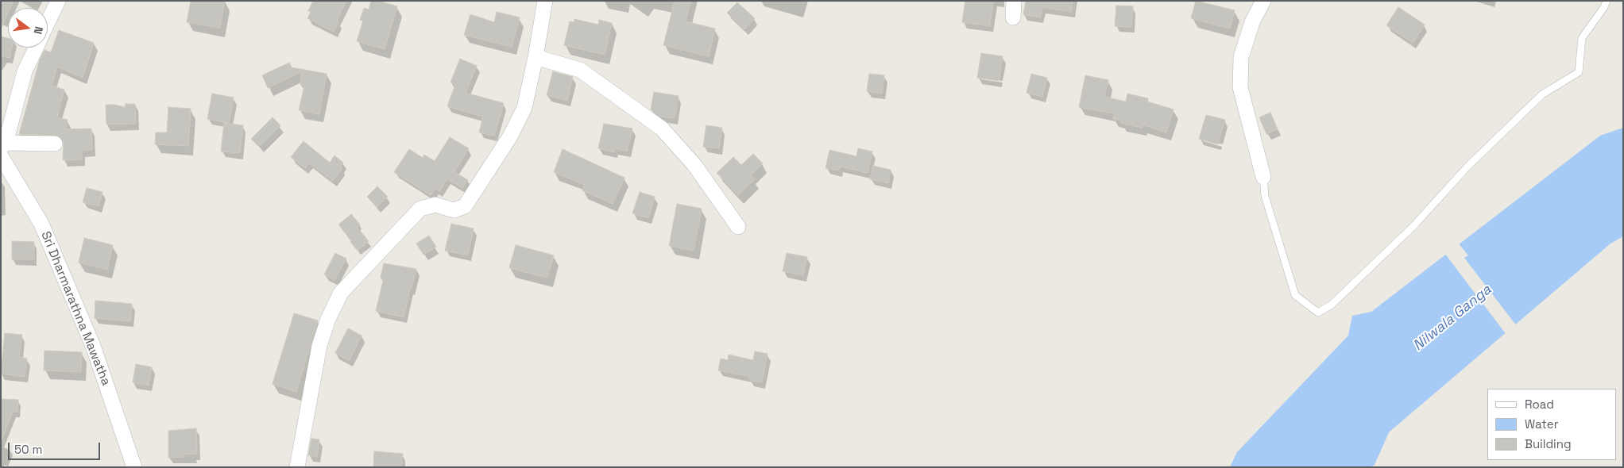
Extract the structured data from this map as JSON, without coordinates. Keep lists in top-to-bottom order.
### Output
{
  "streets": {
    "street": ["Sri Dharmarathna Mawatha"]
  },
  "water": ["Nilwala Ganga"],
  "legend": ["Road", "Water", "Building"],
  "scale_bar": "50 m",
  "north": "right"
}
